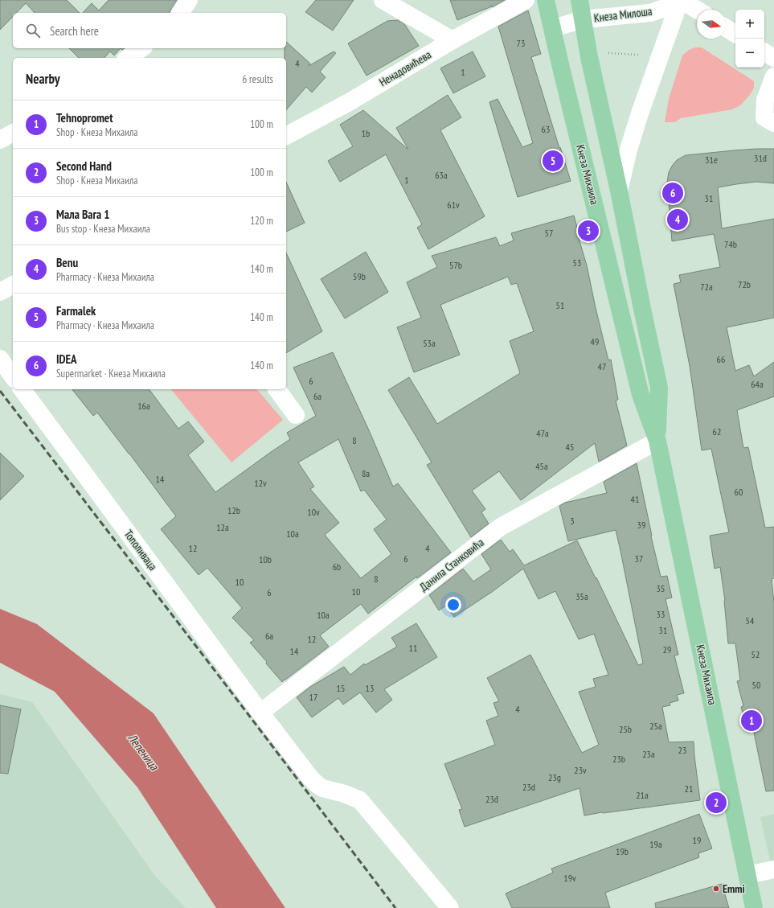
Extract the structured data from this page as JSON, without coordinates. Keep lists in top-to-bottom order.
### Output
{
  "streets": {
    "main road": ["Кнеза Михаила"],
    "street": [
      "Кнеза Милоша",
      "Ненадовићева",
      "Тополиваца",
      "Данила Станковића"
    ]
  },
  "crossings": [
    ["Кнеза Милоша", "Кнеза Михаила"],
    ["Кнеза Михаила", "Данила Станковића"],
    ["Тополиваца", "Данила Станковића"]
  ],
  "water": ["Лепеница"],
  "places": ["Emmi"],
  "house_numbers": [
    "73",
    "4",
    "1",
    "63",
    "1b",
    "31đ",
    "31e",
    "63a",
    "1",
    "31",
    "61v",
    "57",
    "74b",
    "53",
    "57b",
    "59b",
    "72b",
    "72a",
    "51",
    "49",
    "53a",
    "66",
    "47",
    "6",
    "64a",
    "6a",
    "16a",
    "62",
    "47a",
    "8",
    "45",
    "45a",
    "8a",
    "14",
    "12v",
    "60",
    "41",
    "12b",
    "10v",
    "3",
    "39",
    "12a",
    "10a",
    "12",
    "4",
    "6",
    "37",
    "10b",
    "6b",
    "8",
    "10",
    "35",
    "10",
    "6",
    "35a",
    "33",
    "10a",
    "54",
    "31",
    "6a",
    "12",
    "11",
    "29",
    "14",
    "52",
    "50",
    "15",
    "13",
    "17",
    "4",
    "25a",
    "25b",
    "23",
    "23a",
    "23b",
    "23v",
    "23g",
    "23d",
    "21",
    "21a",
    "23đ",
    "19",
    "19a",
    "19b",
    "19v"
  ],
  "north": "right",
  "page": {
    "map_buttons": ["+", "−"],
    "search": "Search here",
    "heading": ["Nearby", "6 results"],
    "list": [
      {
        "mark": "1",
        "name": "Tehnopromet",
        "note": "Shop · Кнеза Михаила",
        "value": "100 m"
      },
      {
        "mark": "2",
        "name": "Second Hand",
        "note": "Shop · Кнеза Михаила",
        "value": "100 m"
      },
      {
        "mark": "3",
        "name": "Мала Вага 1",
        "note": "Bus stop · Кнеза Михаила",
        "value": "120 m"
      },
      {
        "mark": "4",
        "name": "Benu",
        "note": "Pharmacy · Кнеза Михаила",
        "value": "140 m"
      },
      {
        "mark": "5",
        "name": "Farmalek",
        "note": "Pharmacy · Кнеза Михаила",
        "value": "140 m"
      },
      {
        "mark": "6",
        "name": "IDEA",
        "note": "Supermarket · Кнеза Михаила",
        "value": "140 m"
      }
    ],
    "pins": [
      "5",
      "6",
      "4",
      "3",
      "1",
      "2"
    ]
  }
}
